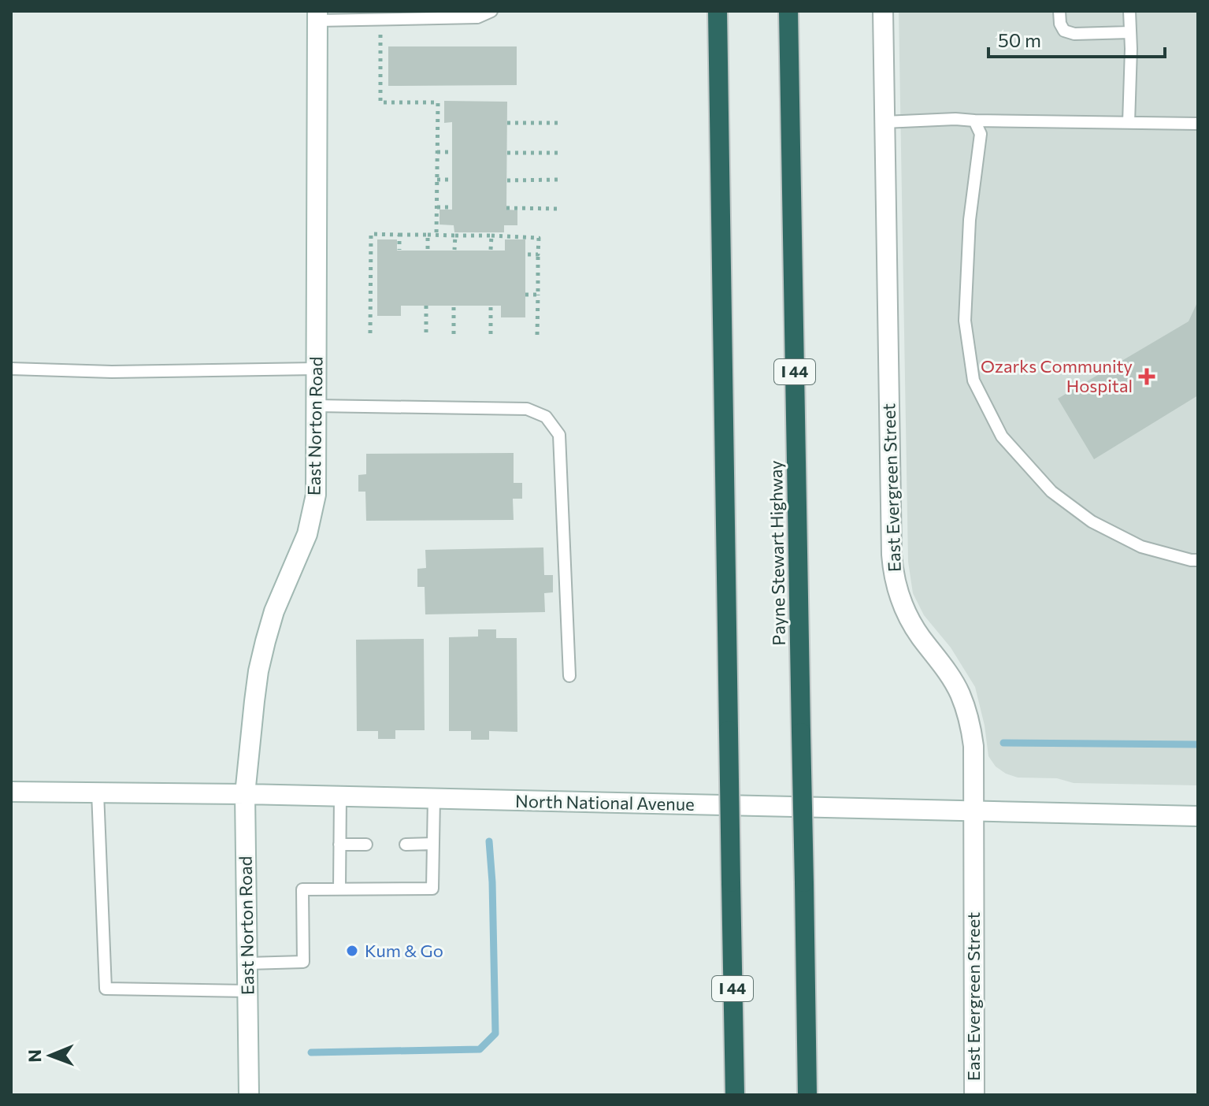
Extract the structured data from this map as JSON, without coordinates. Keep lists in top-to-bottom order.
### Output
{
  "streets": {
    "highway": ["I 44", "Payne Stewart Highway"],
    "main road": ["East Norton Road", "East Evergreen Street", "North National Avenue"]
  },
  "crossings": [
    ["East Norton Road", "North National Avenue"],
    ["East Evergreen Street", "North National Avenue"]
  ],
  "places": {
    "health": ["Ozarks Community Hospital"],
    "other": ["Kum & Go"]
  },
  "scale_bar": "50 m",
  "north": "left"
}
